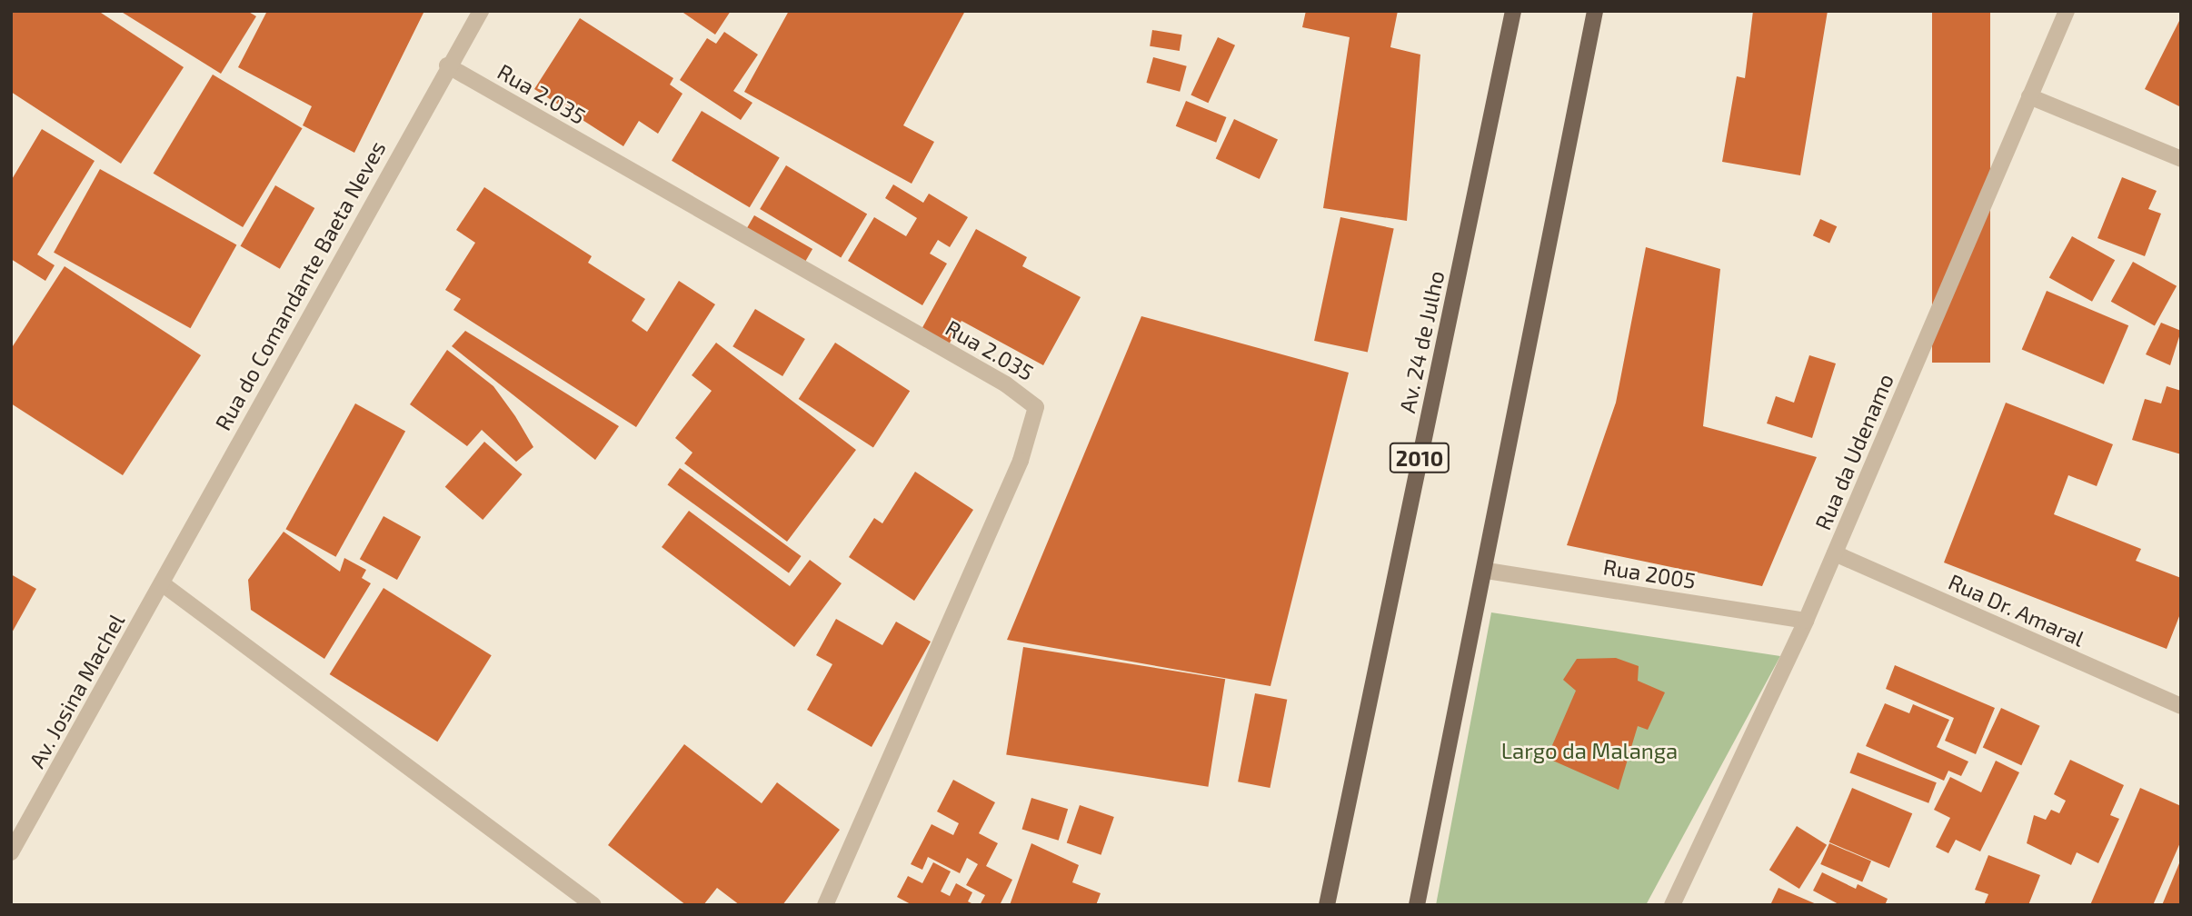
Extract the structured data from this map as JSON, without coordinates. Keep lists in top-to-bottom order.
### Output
{
  "streets": {
    "main road": ["Av. 24 de Julho", "2010"],
    "street": [
      "Rua 2.035",
      "Rua do Comandante Baeta Neves",
      "Rua da Udenamo",
      "Rua 2005",
      "Rua Dr. Amaral",
      "Av. Josina Machel"
    ]
  },
  "crossings": [
    ["Rua 2.035", "Rua do Comandante Baeta Neves"],
    ["Rua do Comandante Baeta Neves", "Av. Josina Machel"],
    ["Rua da Udenamo", "Rua 2005"],
    ["Rua da Udenamo", "Rua Dr. Amaral"]
  ],
  "parks": ["Largo da Malanga"]
}
